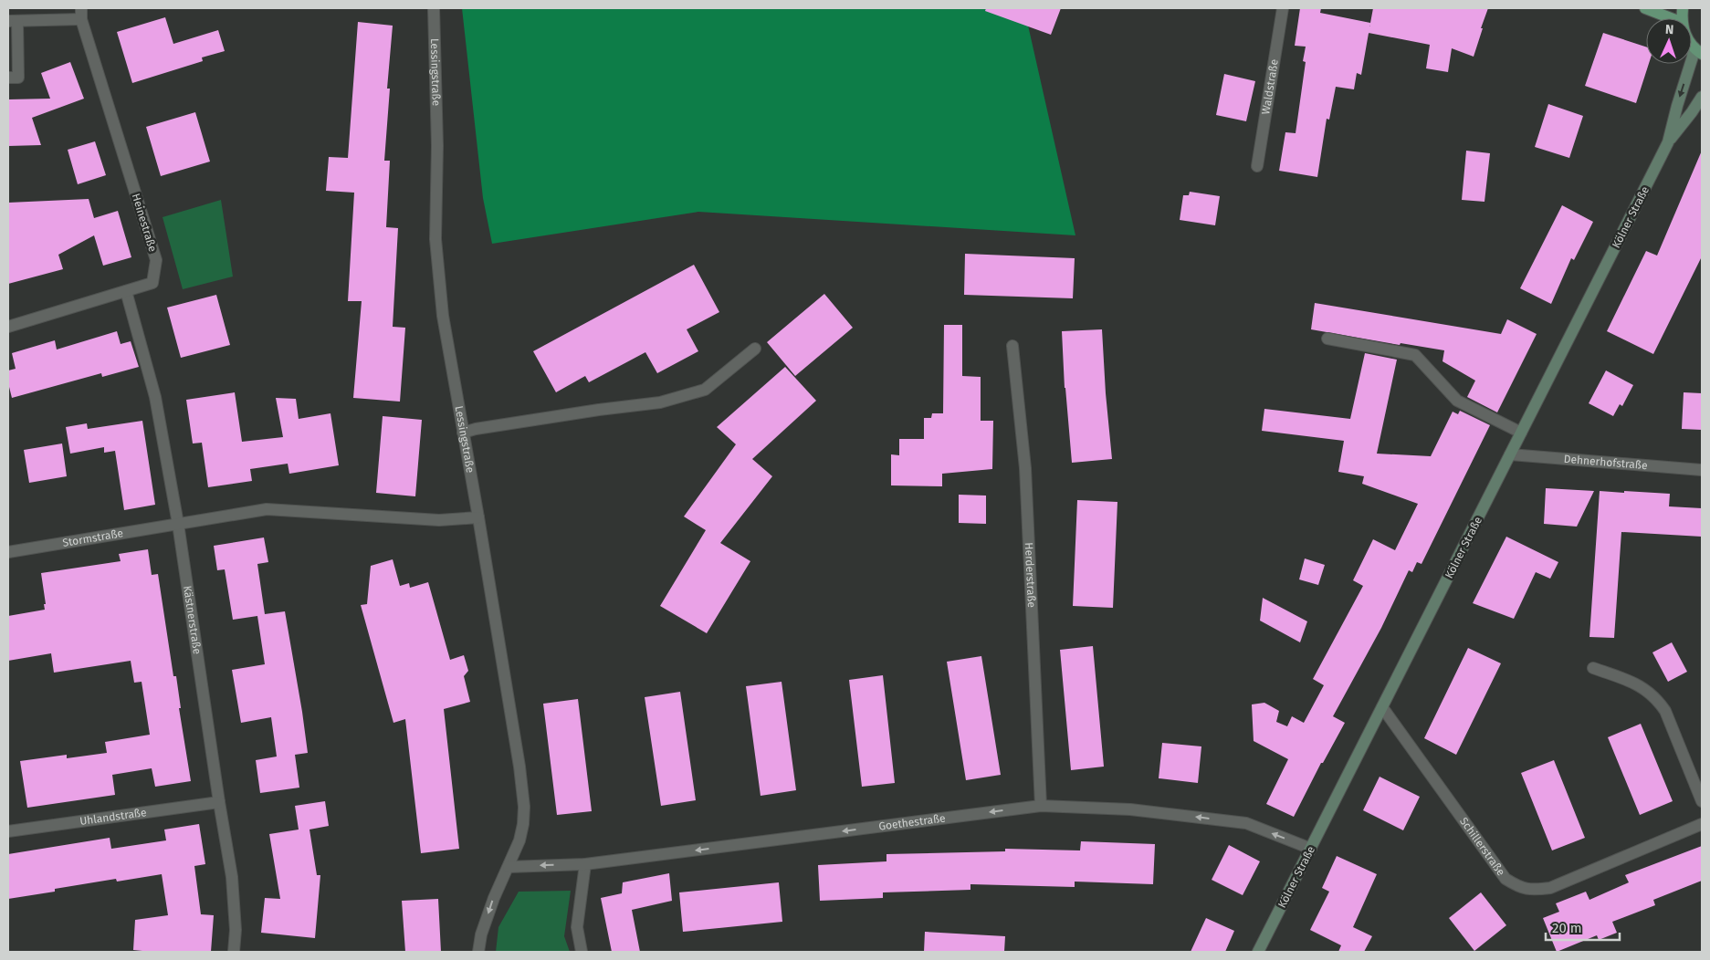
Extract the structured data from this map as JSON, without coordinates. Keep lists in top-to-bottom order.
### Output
{
  "streets": {
    "main road": ["Kölner Straße"],
    "street": [
      "Lessingstraße",
      "Waldstraße",
      "Heinestraße",
      "Dehnerhofstraße",
      "Stormstraße",
      "Herderstraße",
      "Kästnerstraße",
      "Uhlandstraße",
      "Goethestraße",
      "Schillerstraße"
    ]
  },
  "crossings": [
    ["Lessingstraße", "Stormstraße"],
    ["Lessingstraße", "Goethestraße"],
    ["Kölner Straße", "Dehnerhofstraße"],
    ["Kölner Straße", "Goethestraße"],
    ["Kölner Straße", "Schillerstraße"],
    ["Heinestraße", "Kästnerstraße"],
    ["Stormstraße", "Kästnerstraße"],
    ["Herderstraße", "Goethestraße"],
    ["Kästnerstraße", "Uhlandstraße"]
  ],
  "one_way": ["Goethestraße"],
  "scale_bar": "20 m",
  "north": "top"
}
